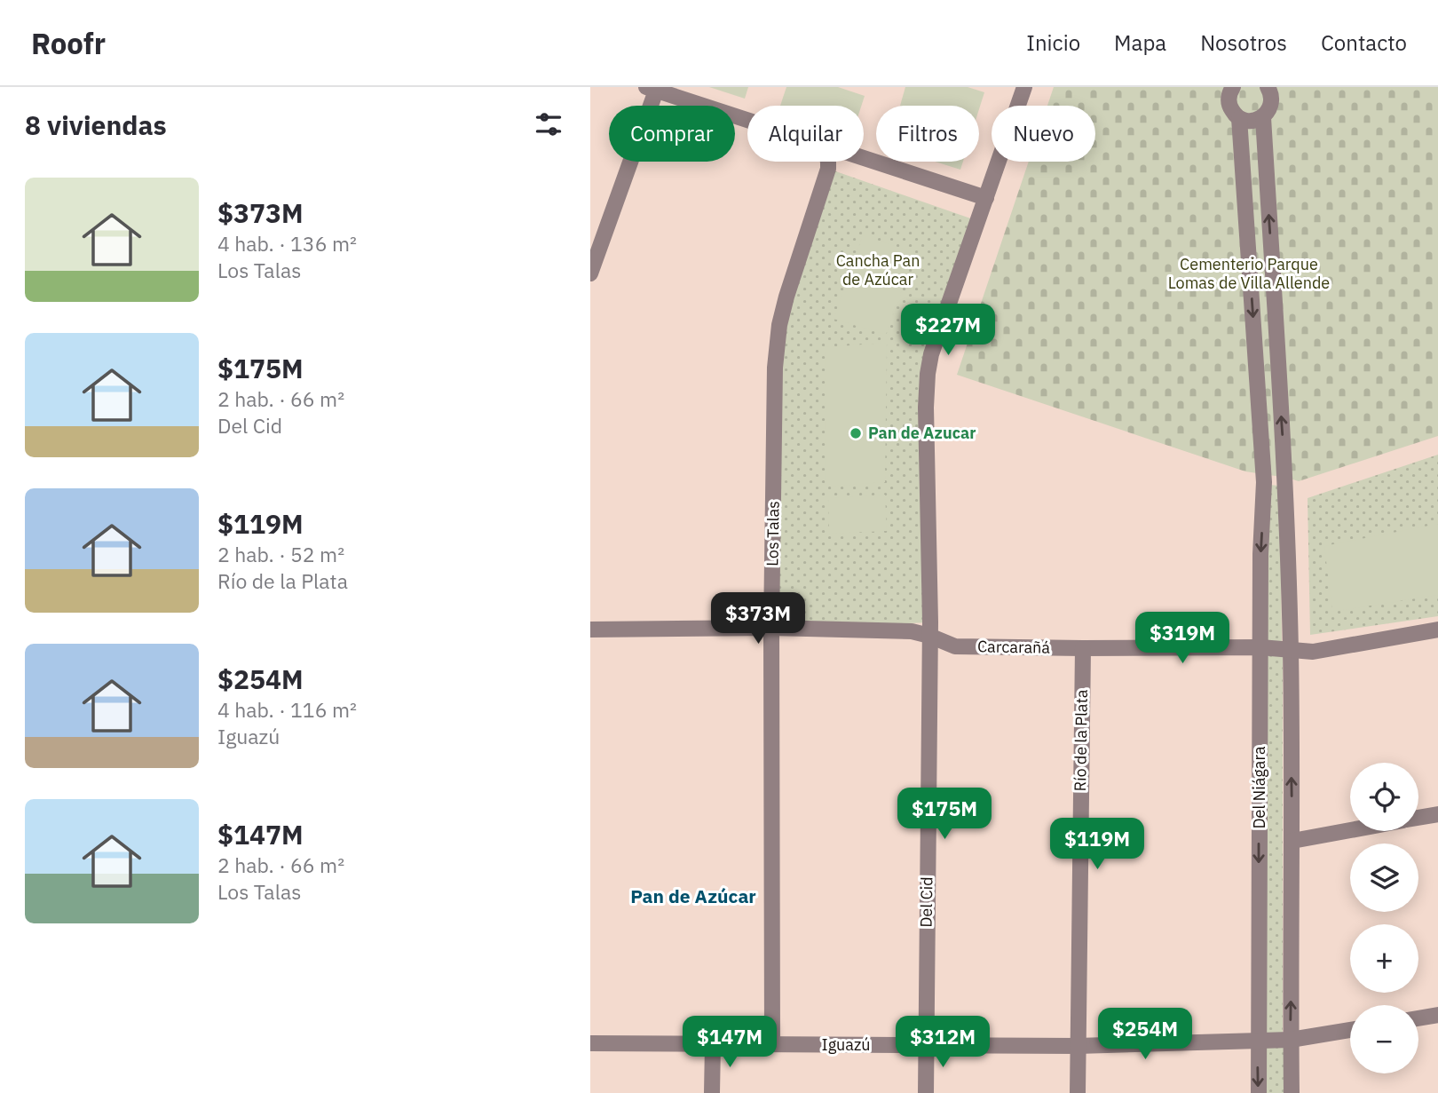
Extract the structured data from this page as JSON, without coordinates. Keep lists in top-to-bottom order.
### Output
{
  "streets": {
    "street": [
      "Los Talas",
      "Carcarañá",
      "Río de la Plata",
      "Del Niágara",
      "Del Cid",
      "Iguazú"
    ]
  },
  "crossings": [
    ["Los Talas", "Carcarañá"],
    ["Los Talas", "Iguazú"],
    ["Carcarañá", "Río de la Plata"],
    ["Carcarañá", "Del Niágara"],
    ["Carcarañá", "Del Cid"],
    ["Río de la Plata", "Iguazú"],
    ["Del Niágara", "Iguazú"],
    ["Del Cid", "Iguazú"]
  ],
  "districts": ["Pan de Azúcar"],
  "parks": ["Cancha Pan de Azúcar", "Cementerio Parque Lomas de Villa Allende"],
  "places": ["Pan de Azucar"],
  "page": {
    "header": "Roofr",
    "nav": [
      "Inicio",
      "Mapa",
      "Nosotros",
      "Contacto"
    ],
    "heading": "8 viviendas",
    "chip": [
      "Comprar",
      "Alquilar",
      "Filtros",
      "Nuevo"
    ],
    "list": [
      {
        "name": "$373M",
        "note": "4 hab. · 136 m² · Los Talas"
      },
      {
        "name": "$175M",
        "note": "2 hab. · 66 m² · Del Cid"
      },
      {
        "name": "$119M",
        "note": "2 hab. · 52 m² · Río de la Plata"
      },
      {
        "name": "$254M",
        "note": "4 hab. · 116 m² · Iguazú"
      },
      {
        "name": "$147M",
        "note": "2 hab. · 66 m² · Los Talas"
      }
    ],
    "price": [
      "$227M",
      "$373M",
      "$319M",
      "$175M",
      "$119M",
      "$254M",
      "$147M",
      "$312M"
    ],
    "map_buttons": ["+", "−"]
  }
}
